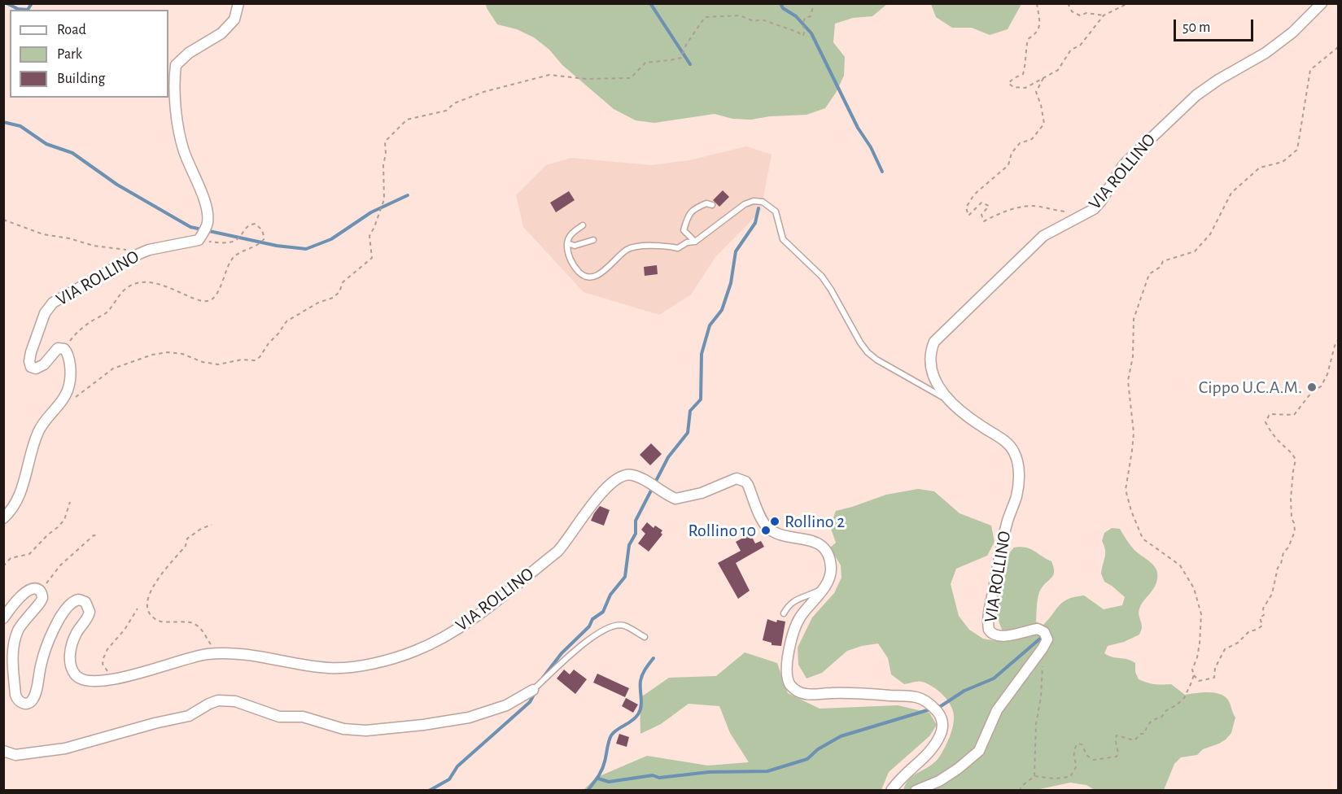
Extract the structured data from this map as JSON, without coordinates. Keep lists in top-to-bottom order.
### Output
{
  "streets": {
    "street": ["VIA ROLLINO"]
  },
  "places": ["Cippo U.C.A.M.", "Rollino 2", "Rollino 10"],
  "legend": ["Road", "Park", "Building"],
  "scale_bar": "50 m"
}
